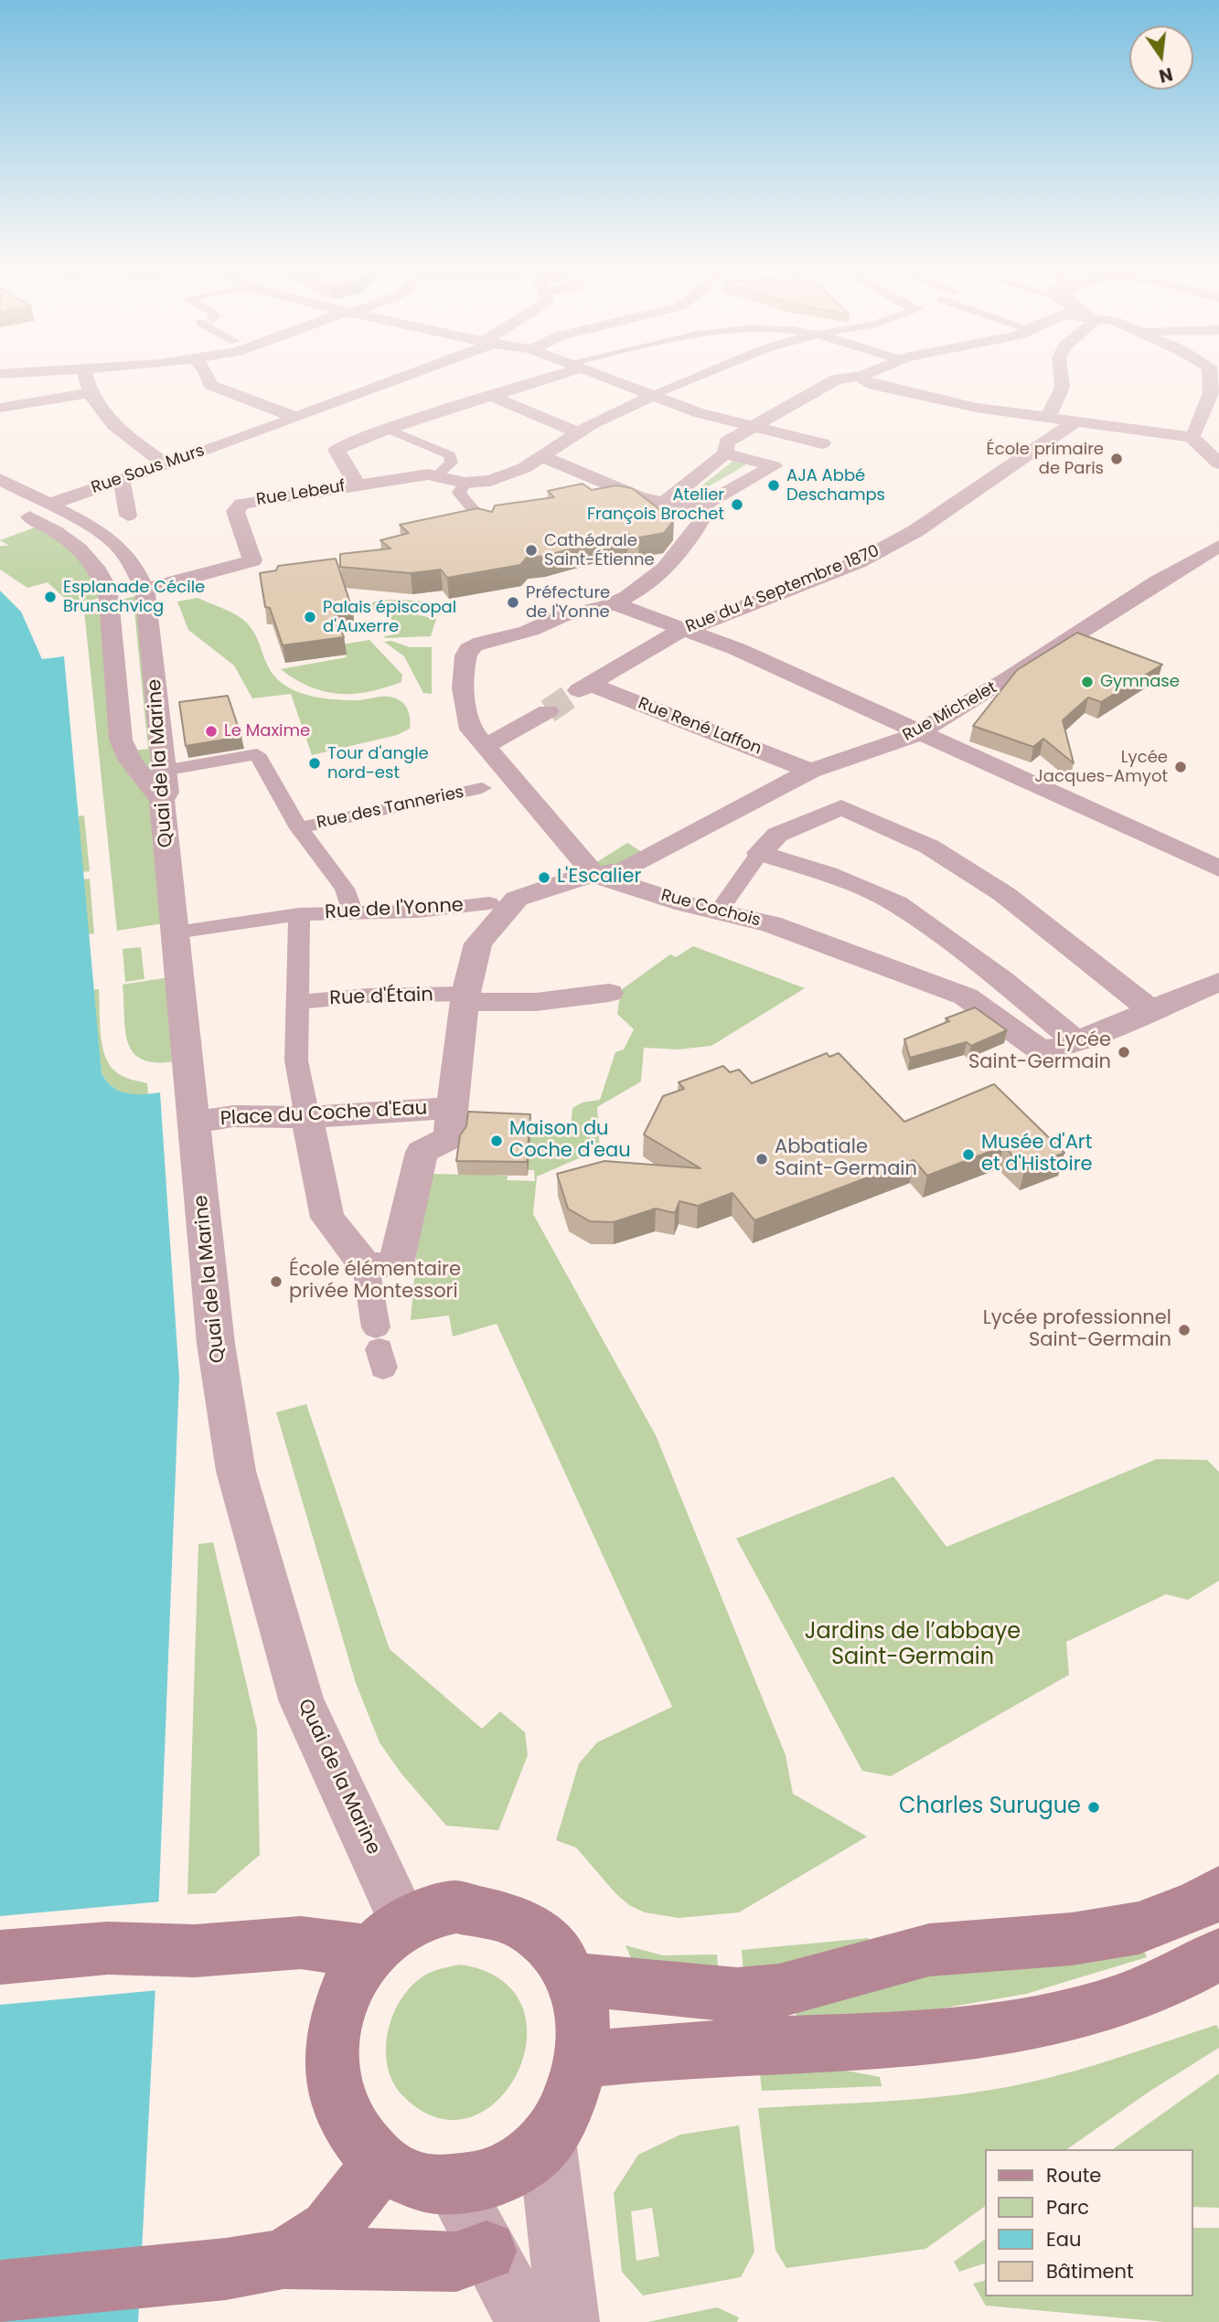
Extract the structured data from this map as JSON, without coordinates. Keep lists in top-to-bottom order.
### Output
{
  "streets": {
    "street": [
      "Rue Sous Murs",
      "Rue Lebeuf",
      "Rue du 4 Septembre 1870",
      "Rue Michelet",
      "Rue René Laffon",
      "Quai de la Marine",
      "Rue des Tanneries",
      "Rue Cochois",
      "Rue de l'Yonne",
      "Rue d'Étain",
      "Place du Coche d'Eau"
    ]
  },
  "crossings": [
    ["Rue Lebeuf", "Quai de la Marine"],
    ["Rue du 4 Septembre 1870", "Rue René Laffon"],
    ["Rue Michelet", "Rue René Laffon"],
    ["Rue Michelet", "Rue Cochois"],
    ["Rue Michelet", "Rue de l'Yonne"],
    ["Quai de la Marine", "Rue de l'Yonne"],
    ["Quai de la Marine", "Place du Coche d'Eau"],
    ["Rue Cochois", "Rue de l'Yonne"]
  ],
  "parks": ["Jardins de l’abbaye Saint-Germain"],
  "places": [
    "École primaire de Paris",
    "AJA Abbé Deschamps",
    "Atelier François Brochet",
    "Cathédrale Saint-Étienne",
    "Esplanade Cécile Brunschvicg",
    "Préfecture de l'Yonne",
    "Palais épiscopal d'Auxerre",
    "Gymnase",
    "Le Maxime",
    "Tour d'angle nord-est",
    "Lycée Jacques-Amyot",
    "L'Escalier",
    "Lycée Saint-Germain",
    "Maison du Coche d'eau",
    "Musée d'Art et d'Histoire",
    "Abbatiale Saint-Germain",
    "École élémentaire privée Montessori",
    "Lycée professionnel Saint-Germain",
    "Charles Surugue"
  ],
  "legend": [
    "Route",
    "Parc",
    "Eau",
    "Bâtiment"
  ],
  "north": "bottom"
}
